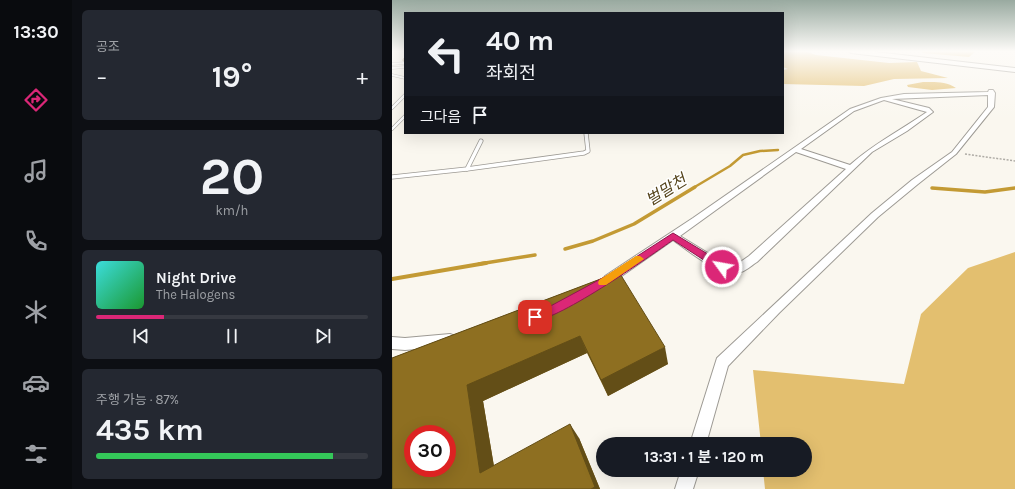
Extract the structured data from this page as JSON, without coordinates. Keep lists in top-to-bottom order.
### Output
{
  "water": ["벌말천"],
  "page": {
    "tabs": "13:30",
    "tile": [
      "공조",
      ["20", "km/h"],
      ["주행 가능 · 87%", "435 km"]
    ],
    "turn": ["40 m", "좌회전"],
    "heat": ["−", "19°", "+"],
    "then": "그다음",
    "song": ["Night Drive", "The Halogens"],
    "limit": "30",
    "trip": "13:31 · 1 분 · 120 m"
  }
}
